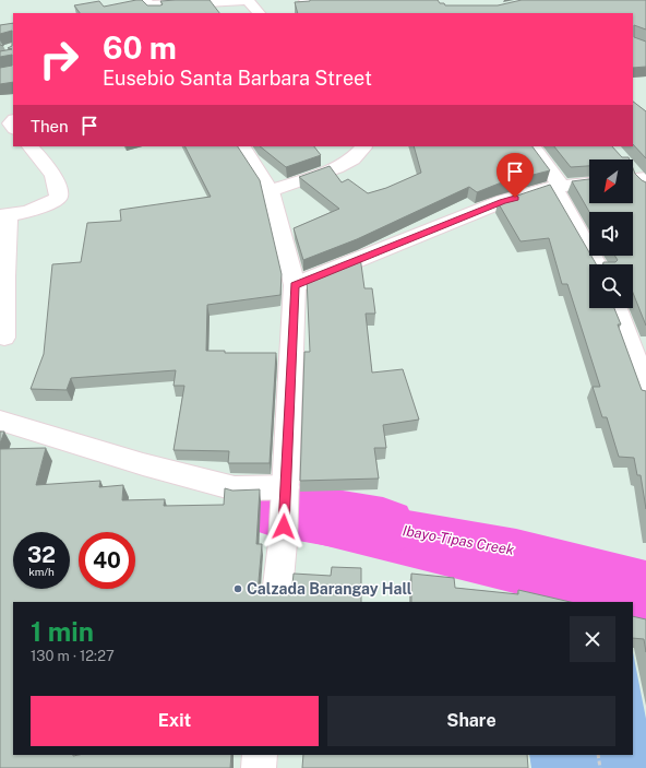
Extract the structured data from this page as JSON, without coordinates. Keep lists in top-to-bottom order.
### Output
{
  "water": ["Ibayo-Tipas Creek"],
  "places": ["Calzada Barangay Hall"],
  "north": "bottom left",
  "page": {
    "turn": ["60 m", "Eusebio Santa Barbara Street"],
    "then": "Then",
    "speed": "32 km/h",
    "limit": "40",
    "heading": ["1 min", "130 m · 12:27"],
    "buttons": ["Exit", "Share"]
  }
}
